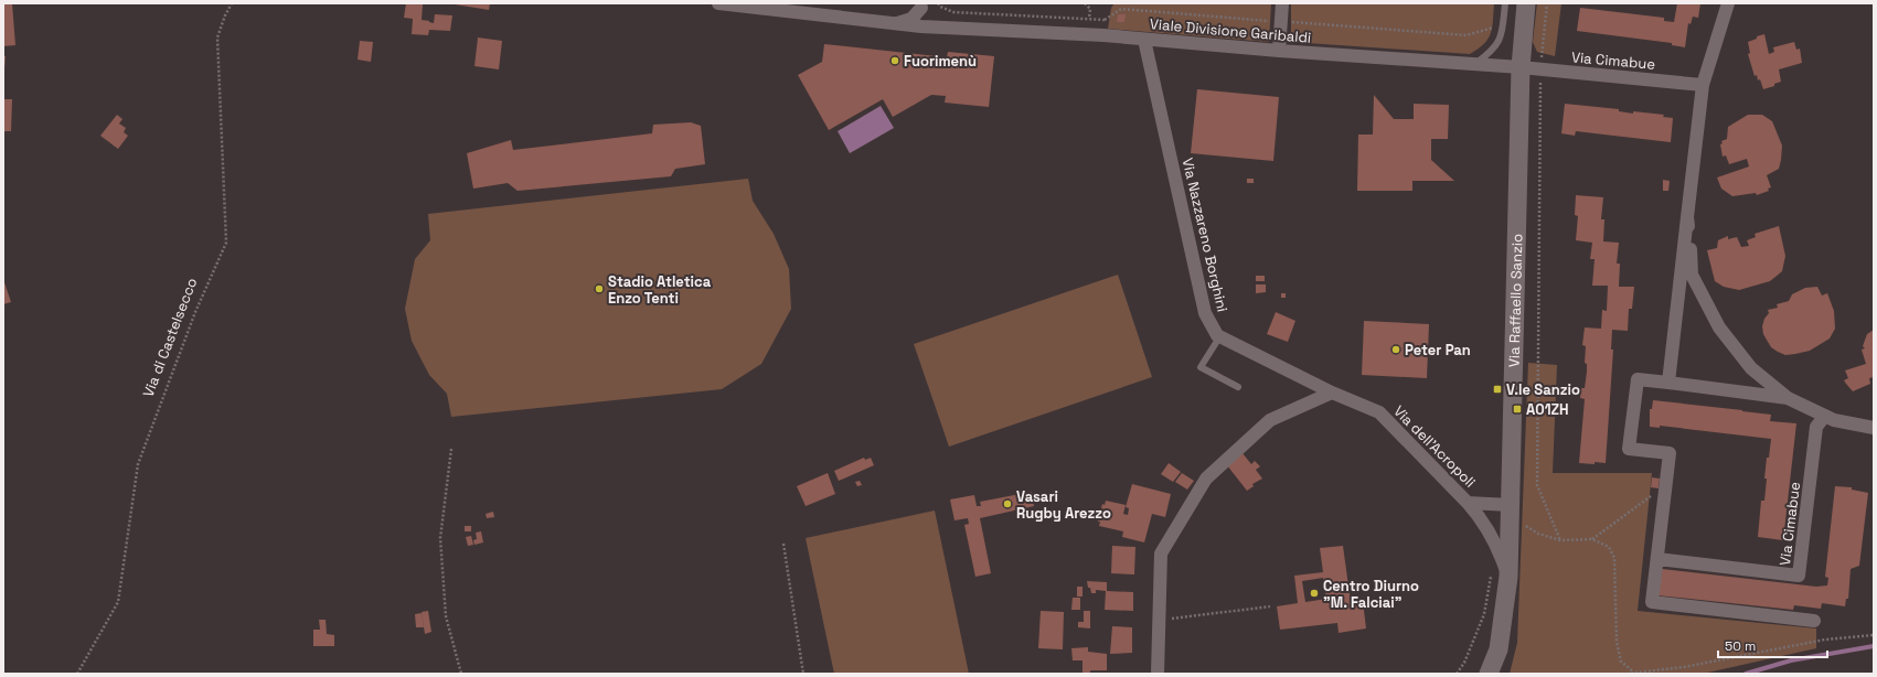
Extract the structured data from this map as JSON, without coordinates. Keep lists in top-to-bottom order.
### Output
{
  "streets": {
    "main road": ["Via Raffaello Sanzio"],
    "street": [
      "Viale Divisione Garibaldi",
      "Via Cimabue",
      "Via Nazzareno Borghini",
      "Via dell'Acropoli"
    ],
    "path": ["Via di Castelsecco"]
  },
  "crossings": [
    ["Viale Divisione Garibaldi", "Via Cimabue"],
    ["Viale Divisione Garibaldi", "Via Nazzareno Borghini"],
    ["Viale Divisione Garibaldi", "Via Raffaello Sanzio"],
    ["Via Cimabue", "Via Raffaello Sanzio"],
    ["Via Raffaello Sanzio", "Via dell'Acropoli"]
  ],
  "places": {
    "other": [
      "Fuorimenù",
      "Stadio Atletica Enzo Tenti",
      "Peter Pan",
      "Vasari Rugby Arezzo",
      "Centro Diurno \"M. Falciai\""
    ],
    "transit": ["V.le Sanzio", "A01ZH"]
  },
  "scale_bar": "50 m"
}
